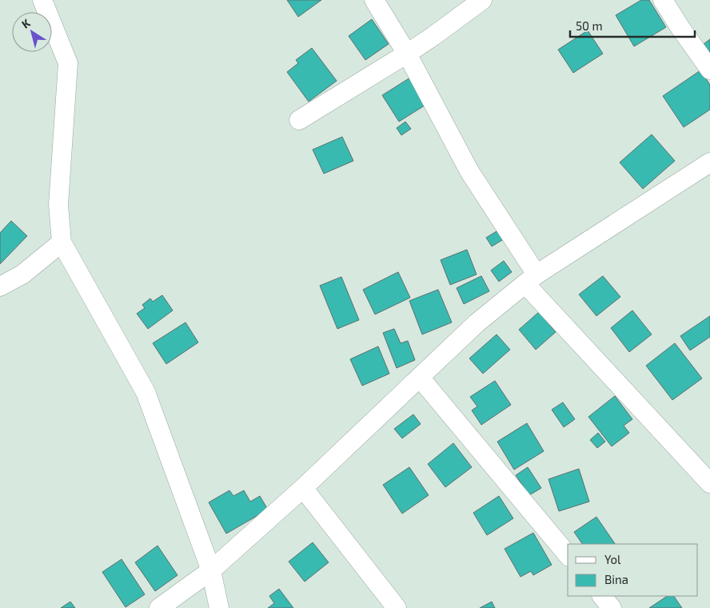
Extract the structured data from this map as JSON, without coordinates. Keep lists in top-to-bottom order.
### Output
{
  "legend": ["Yol", "Bina"],
  "scale_bar": "50 m",
  "north": "top left"
}
